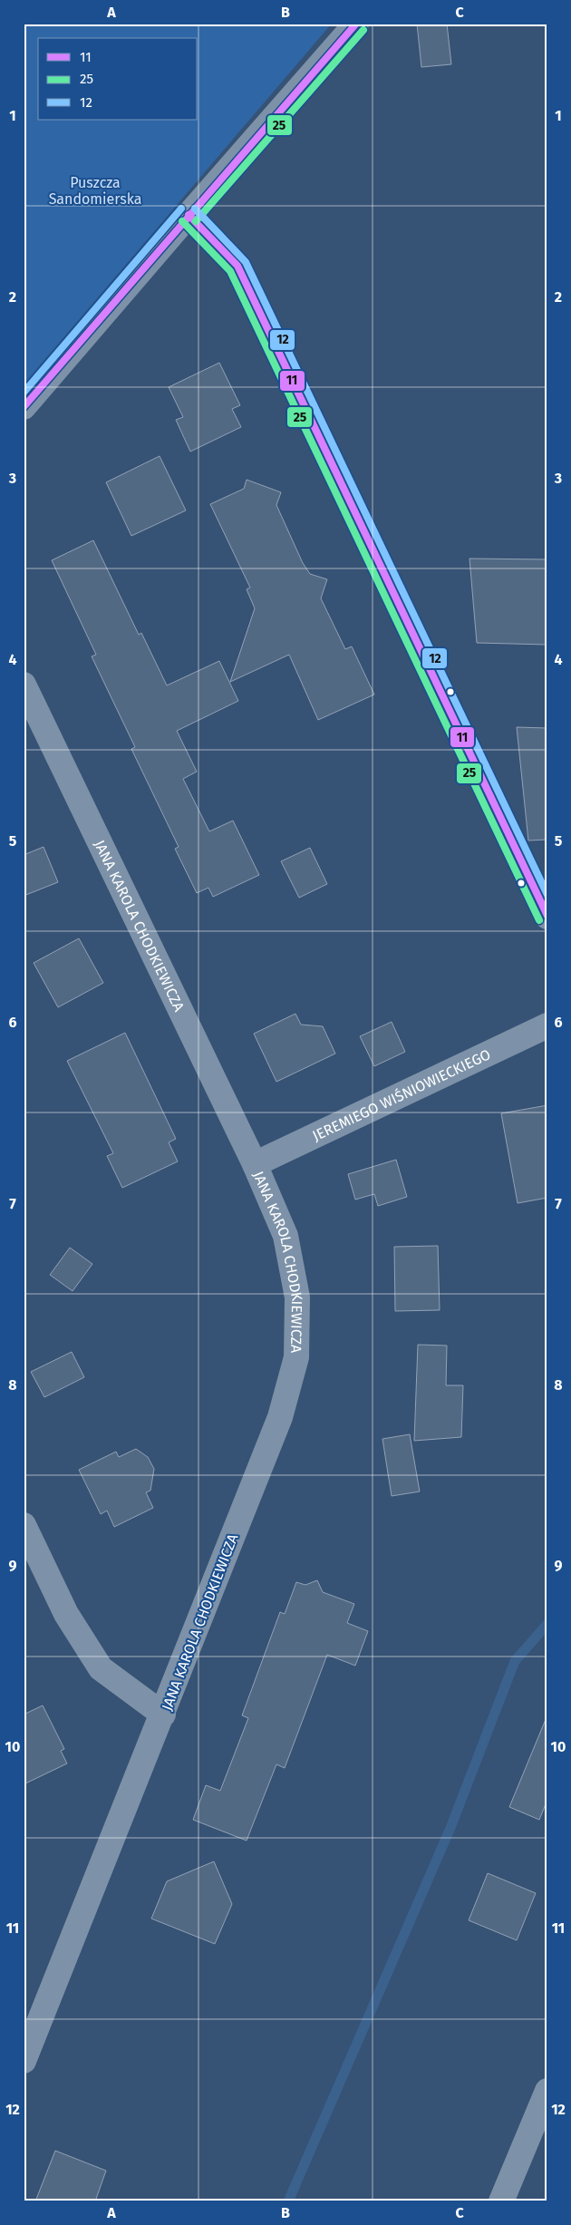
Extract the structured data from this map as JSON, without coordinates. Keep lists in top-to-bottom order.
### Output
{
  "streets": {
    "street": ["JANA KAROLA CHODKIEWICZA", "JEREMIEGO WIŚNIOWIECKIEGO"]
  },
  "crossings": [
    ["JANA KAROLA CHODKIEWICZA", "JEREMIEGO WIŚNIOWIECKIEGO"]
  ],
  "parks": ["Puszcza Sandomierska"],
  "lines": ["transit line 11", "transit line 25", "transit line 12"],
  "legend": ["11", "25", "12"],
  "grid": {
    "columns": ["A", "B", "C"],
    "rows": [
      "1",
      "2",
      "3",
      "4",
      "5",
      "6",
      "7",
      "8",
      "9",
      "10",
      "11",
      "12"
    ]
  }
}
